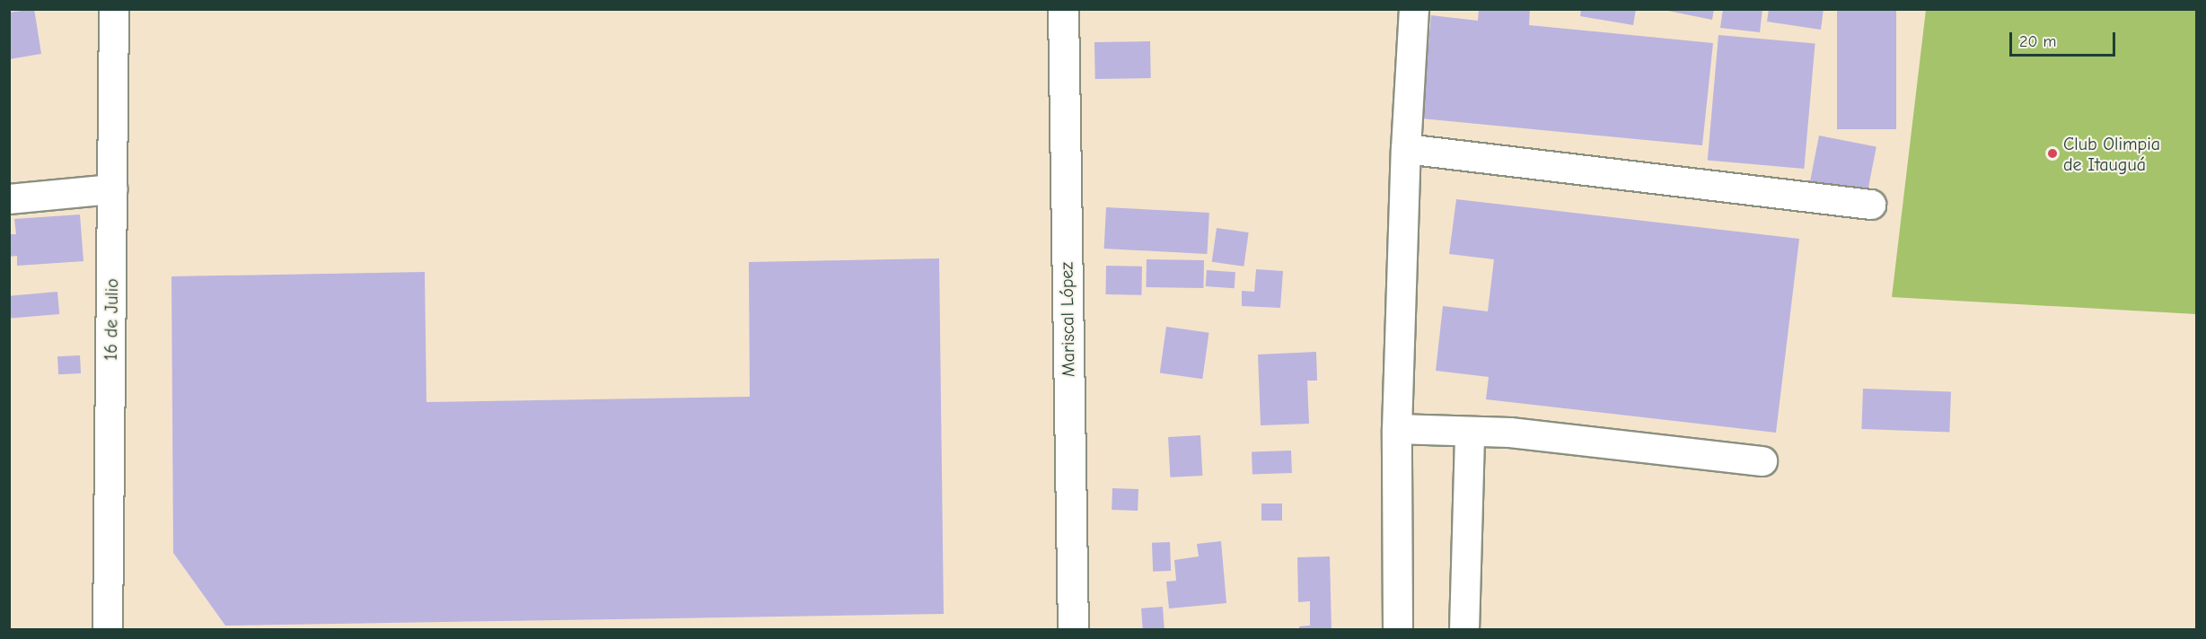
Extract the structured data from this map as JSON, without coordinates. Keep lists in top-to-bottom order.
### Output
{
  "streets": {
    "street": ["16 de Julio", "Mariscal López"]
  },
  "places": ["Club Olimpia de Itauguá"],
  "scale_bar": "20 m"
}
